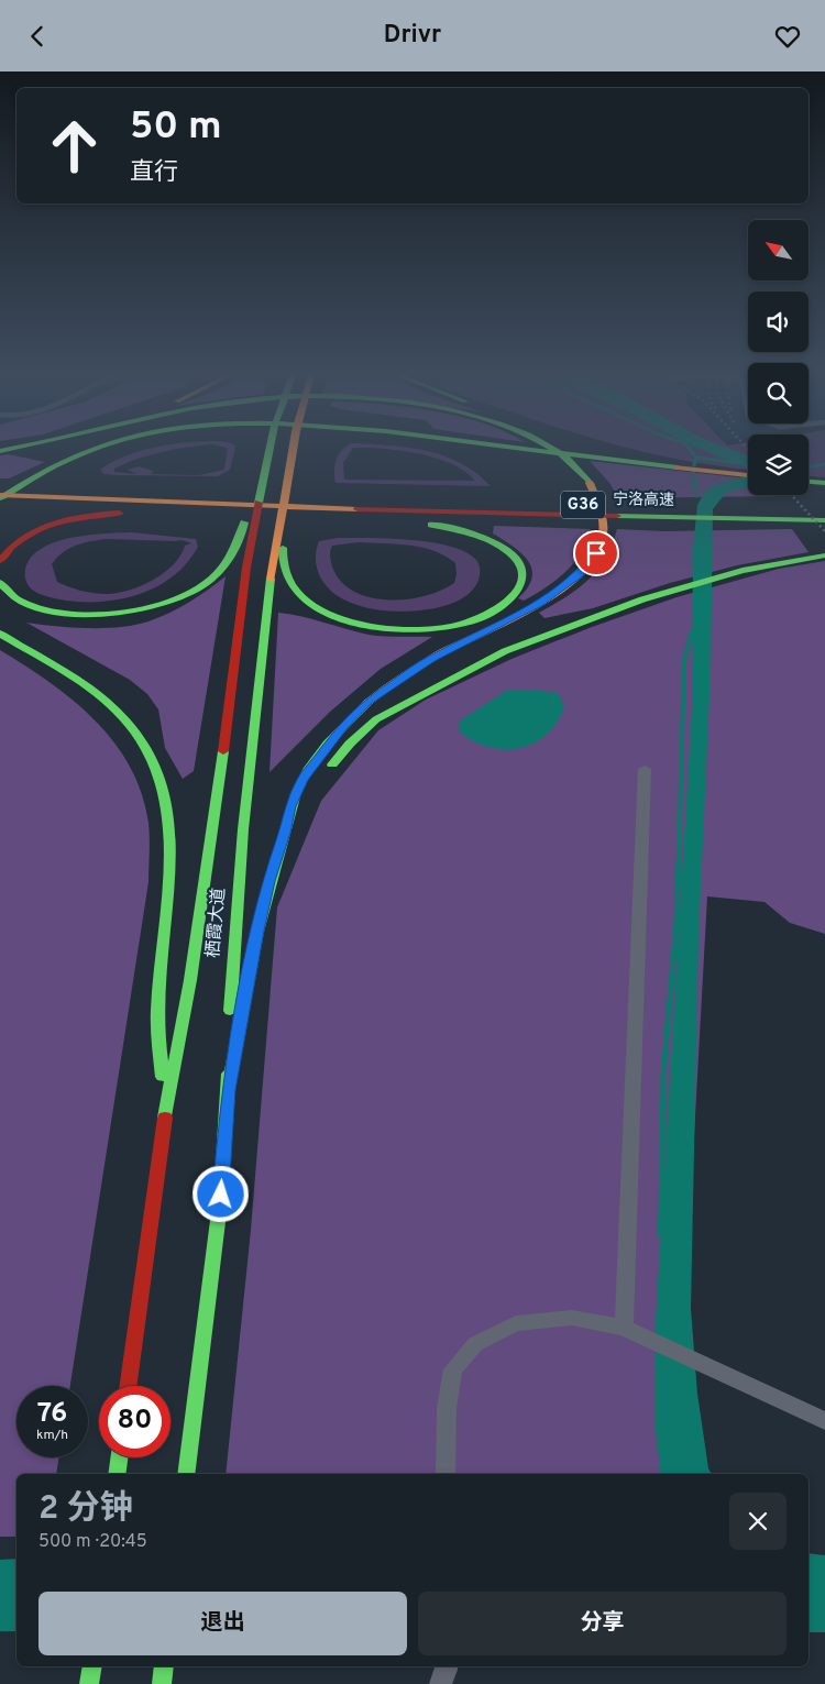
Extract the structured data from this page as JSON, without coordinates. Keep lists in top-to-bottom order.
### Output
{
  "streets": {
    "highway": ["宁洛高速", "G36", "栖霞大道"]
  },
  "north": "top left",
  "page": {
    "header": "Drivr",
    "turn": ["50 m", "直行"],
    "speed": "76 km/h",
    "limit": "80",
    "heading": ["2 分钟", "500 m · 20:45"],
    "buttons": ["退出", "分享"]
  }
}
